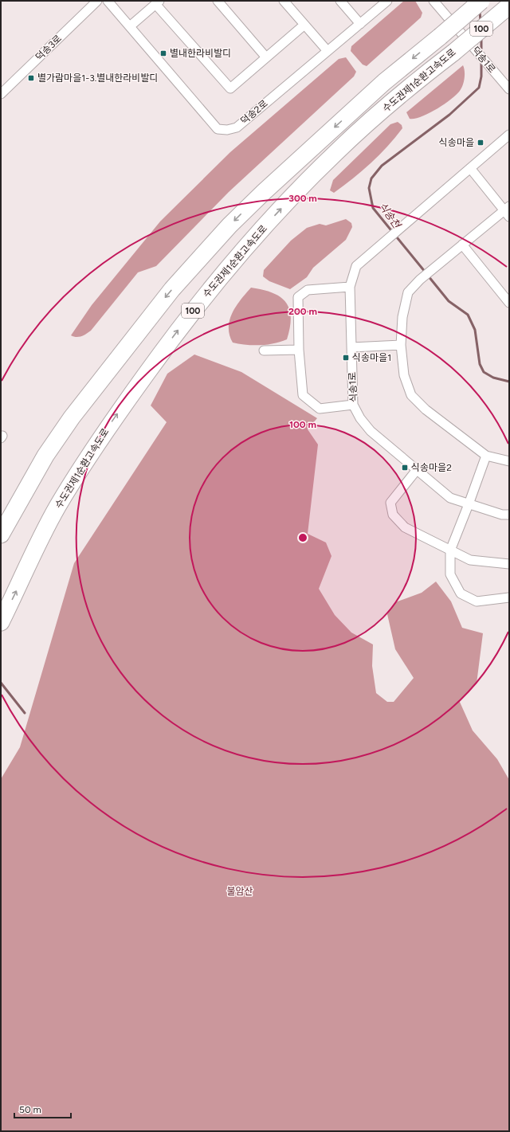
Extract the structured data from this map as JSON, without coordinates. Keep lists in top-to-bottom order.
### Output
{
  "streets": {
    "highway": ["100", "수도권제1순환고속도로"],
    "street": [
      "덕송3로",
      "덕송1로",
      "덕송2로",
      "식송1로"
    ]
  },
  "water": ["식송천"],
  "parks": ["불암산"],
  "places": {
    "transit": [
      "별내한라비발디",
      "별가람마을1-3.별내한라비발디",
      "식송마을",
      "식송마을1",
      "식송마을2"
    ]
  },
  "scale_bar": "50 m",
  "rings": ["300 m", "200 m", "100 m"]
}
